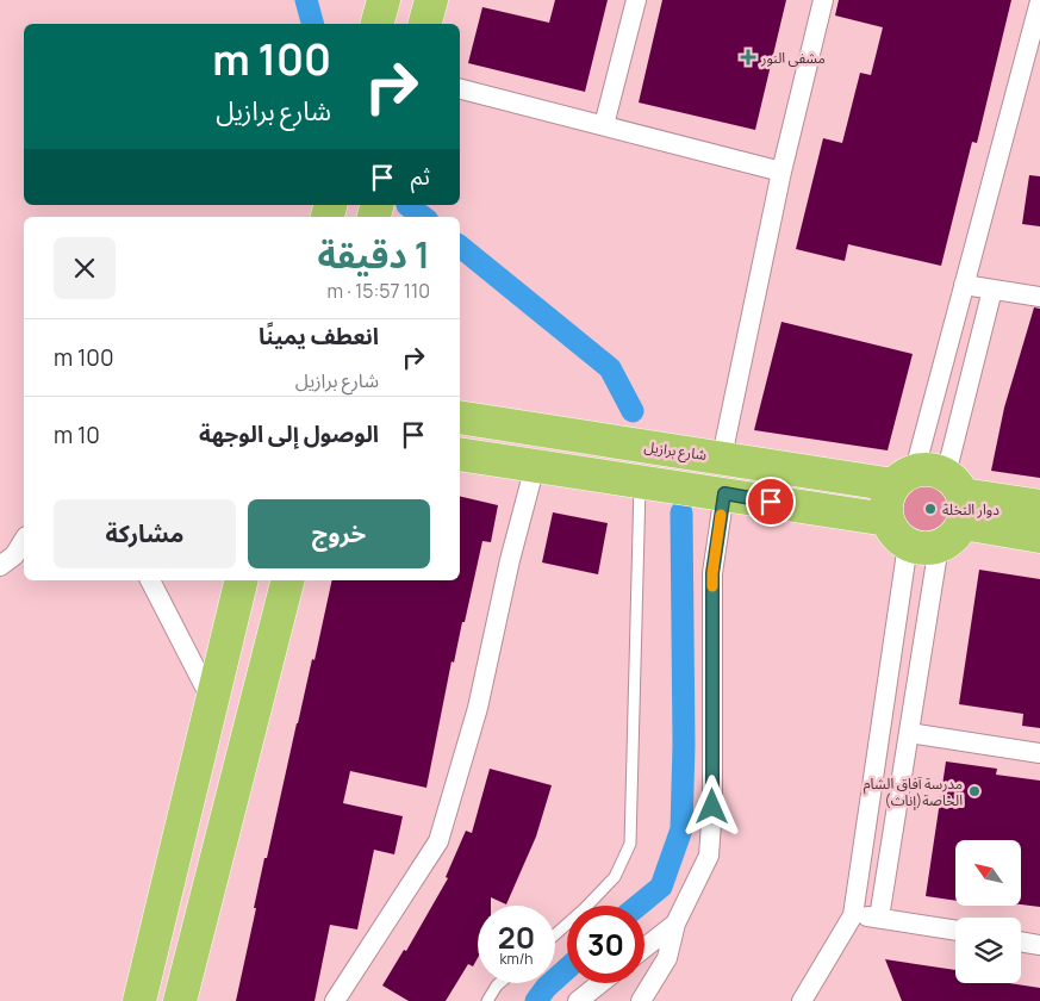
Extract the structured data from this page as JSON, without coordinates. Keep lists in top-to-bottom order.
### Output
{
  "streets": {
    "highway": ["شارع برازيل"]
  },
  "places": {
    "health": ["مشفى النور"],
    "other": ["دوار النخلة", "مدرسة آفاق الشام الخاصة(إناث)"]
  },
  "north": "top left",
  "page": {
    "turn": ["100 m", "شارع برازيل"],
    "then": "ثم",
    "heading": ["1 دقيقة", "110 m · 15:57"],
    "list": [
      {
        "name": "انعطف يمينًا",
        "note": "شارع برازيل",
        "value": "100 m"
      },
      {
        "name": "الوصول إلى الوجهة",
        "value": "10 m"
      }
    ],
    "buttons": ["خروج", "مشاركة"],
    "speed": "20 km/h",
    "limit": "30"
  }
}
